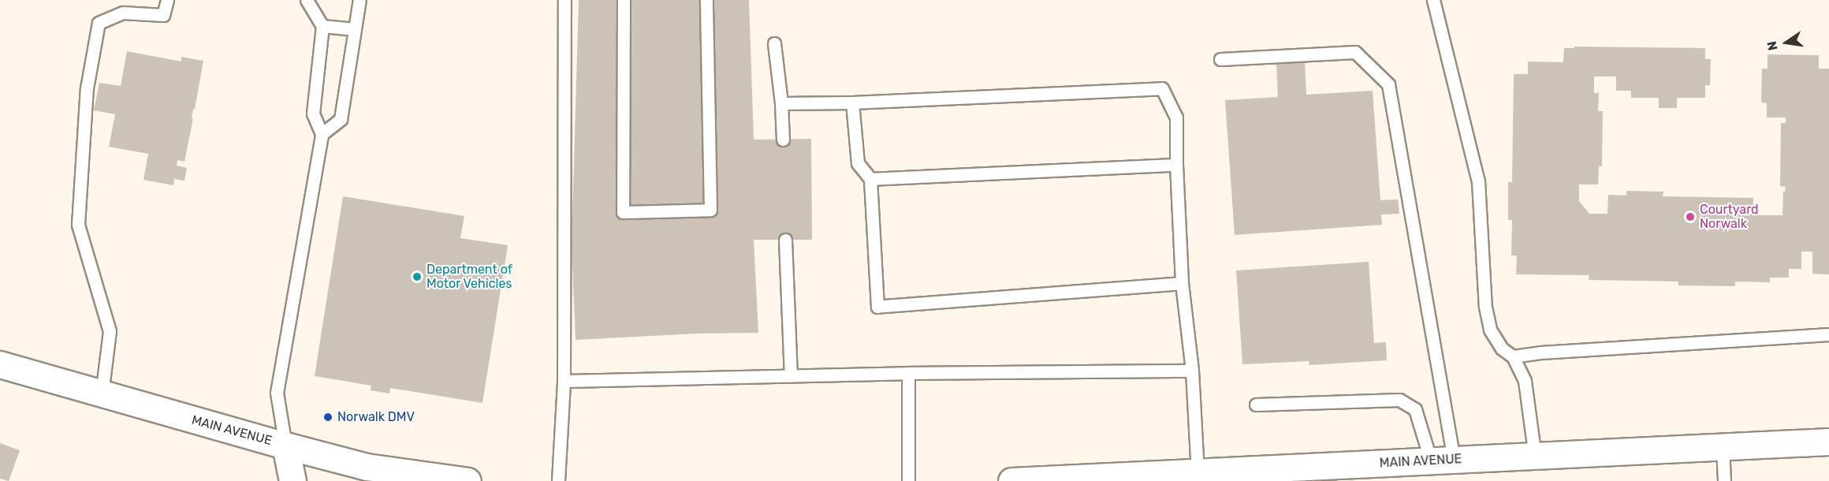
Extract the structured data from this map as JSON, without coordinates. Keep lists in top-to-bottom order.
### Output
{
  "streets": {
    "main road": ["MAIN AVENUE"]
  },
  "places": ["Courtyard Norwalk", "Department of Motor Vehicles", "Norwalk DMV"],
  "north": "left"
}
